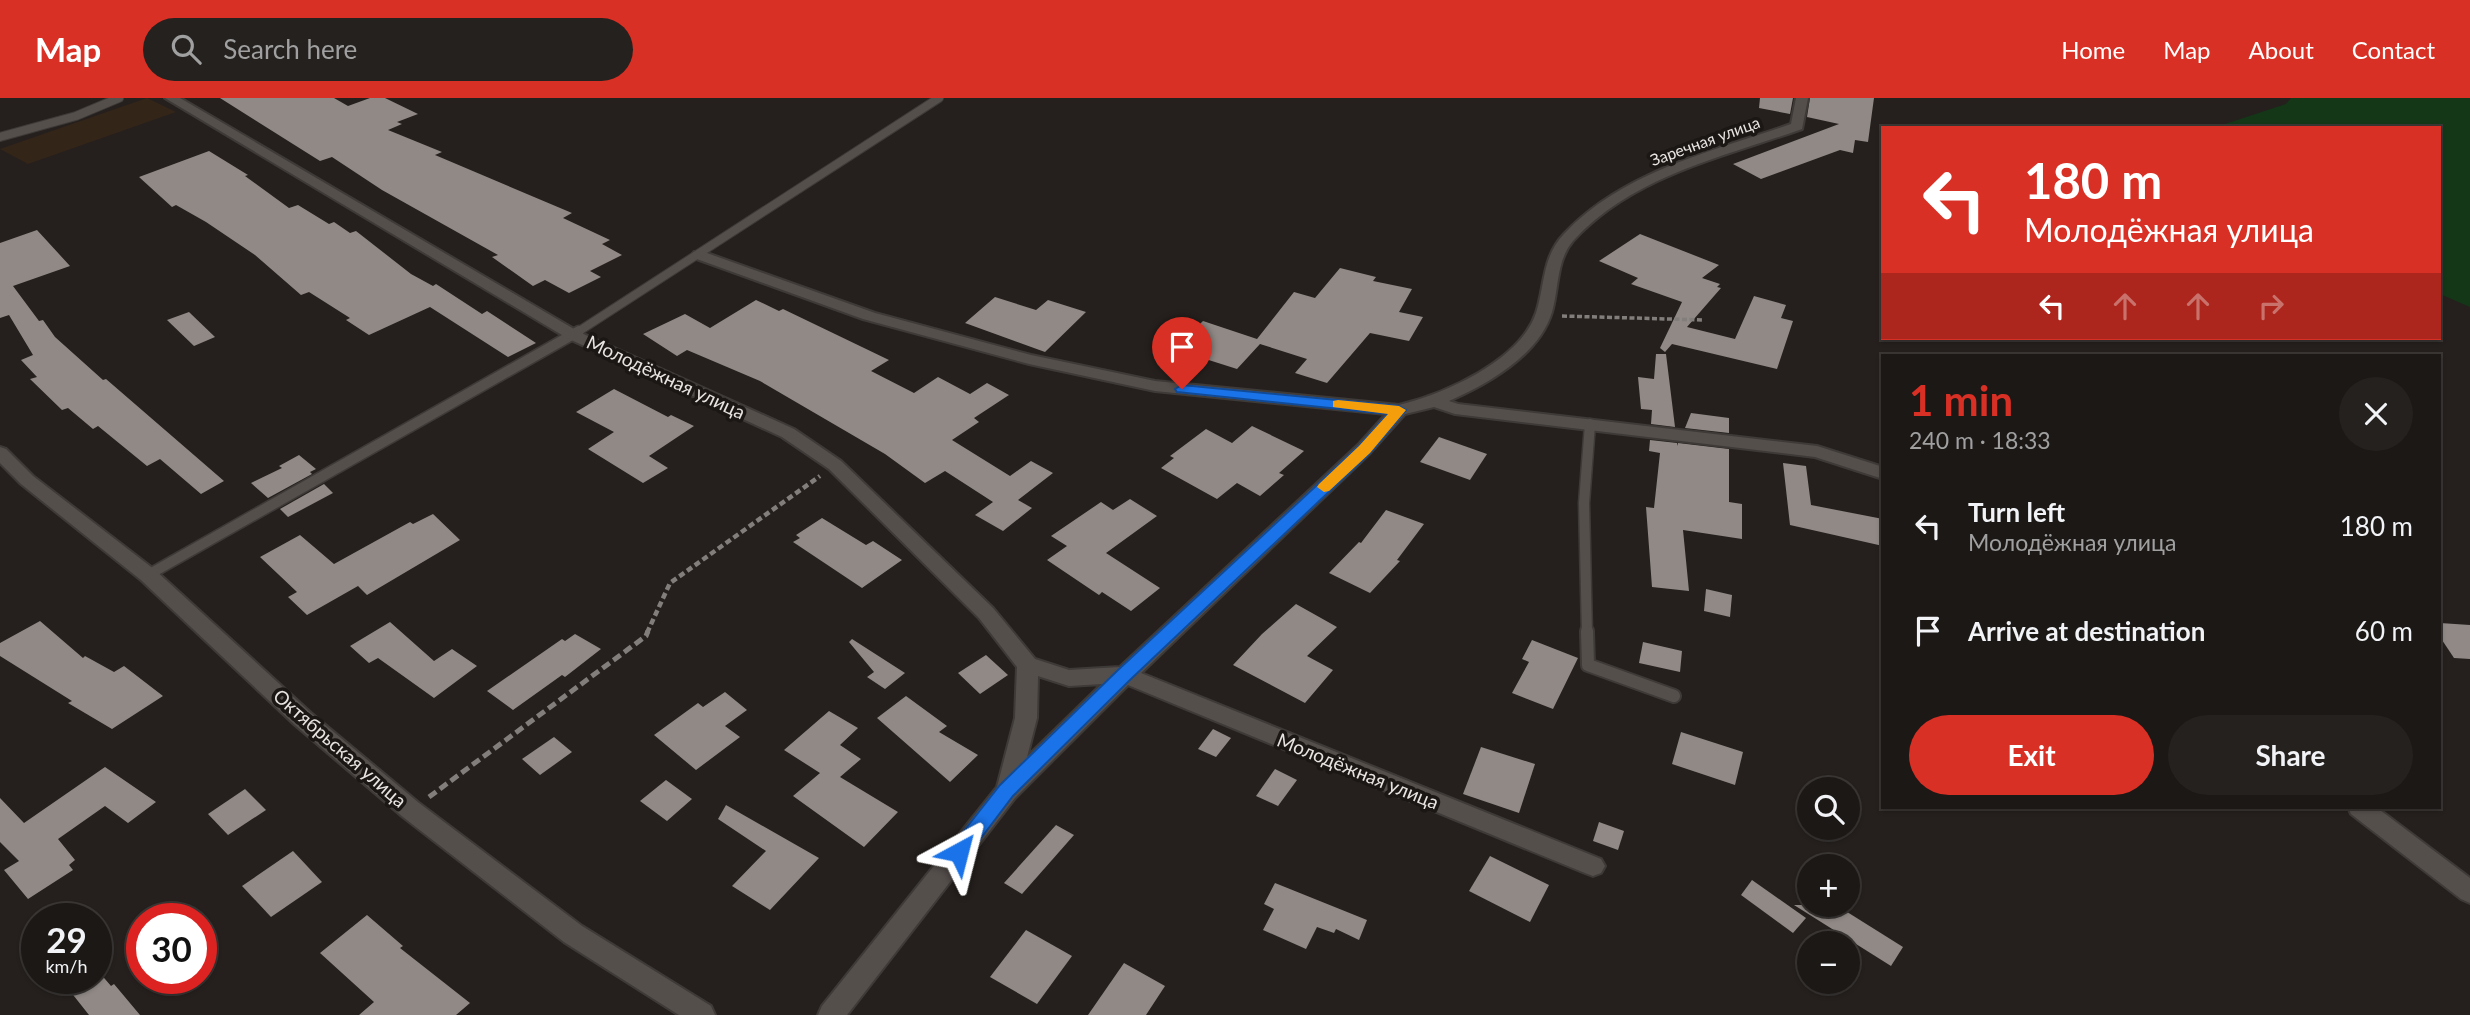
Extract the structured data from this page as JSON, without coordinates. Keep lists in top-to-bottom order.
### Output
{
  "streets": {
    "street": ["Заречная улица", "Молодёжная улица", "Октябрьская улица"]
  },
  "page": {
    "header": "Map",
    "search": "Search here",
    "nav": [
      "Home",
      "Map",
      "About",
      "Contact"
    ],
    "turn": ["180 m", "Молодёжная улица"],
    "heading": ["1 min", "240 m · 18:33"],
    "list": [
      {
        "name": "Turn left",
        "note": "Молодёжная улица",
        "value": "180 m"
      },
      {
        "name": "Arrive at destination",
        "value": "60 m"
      }
    ],
    "buttons": ["Exit", "Share"],
    "map_buttons": ["+", "−"],
    "speed": "29 km/h",
    "limit": "30"
  }
}
